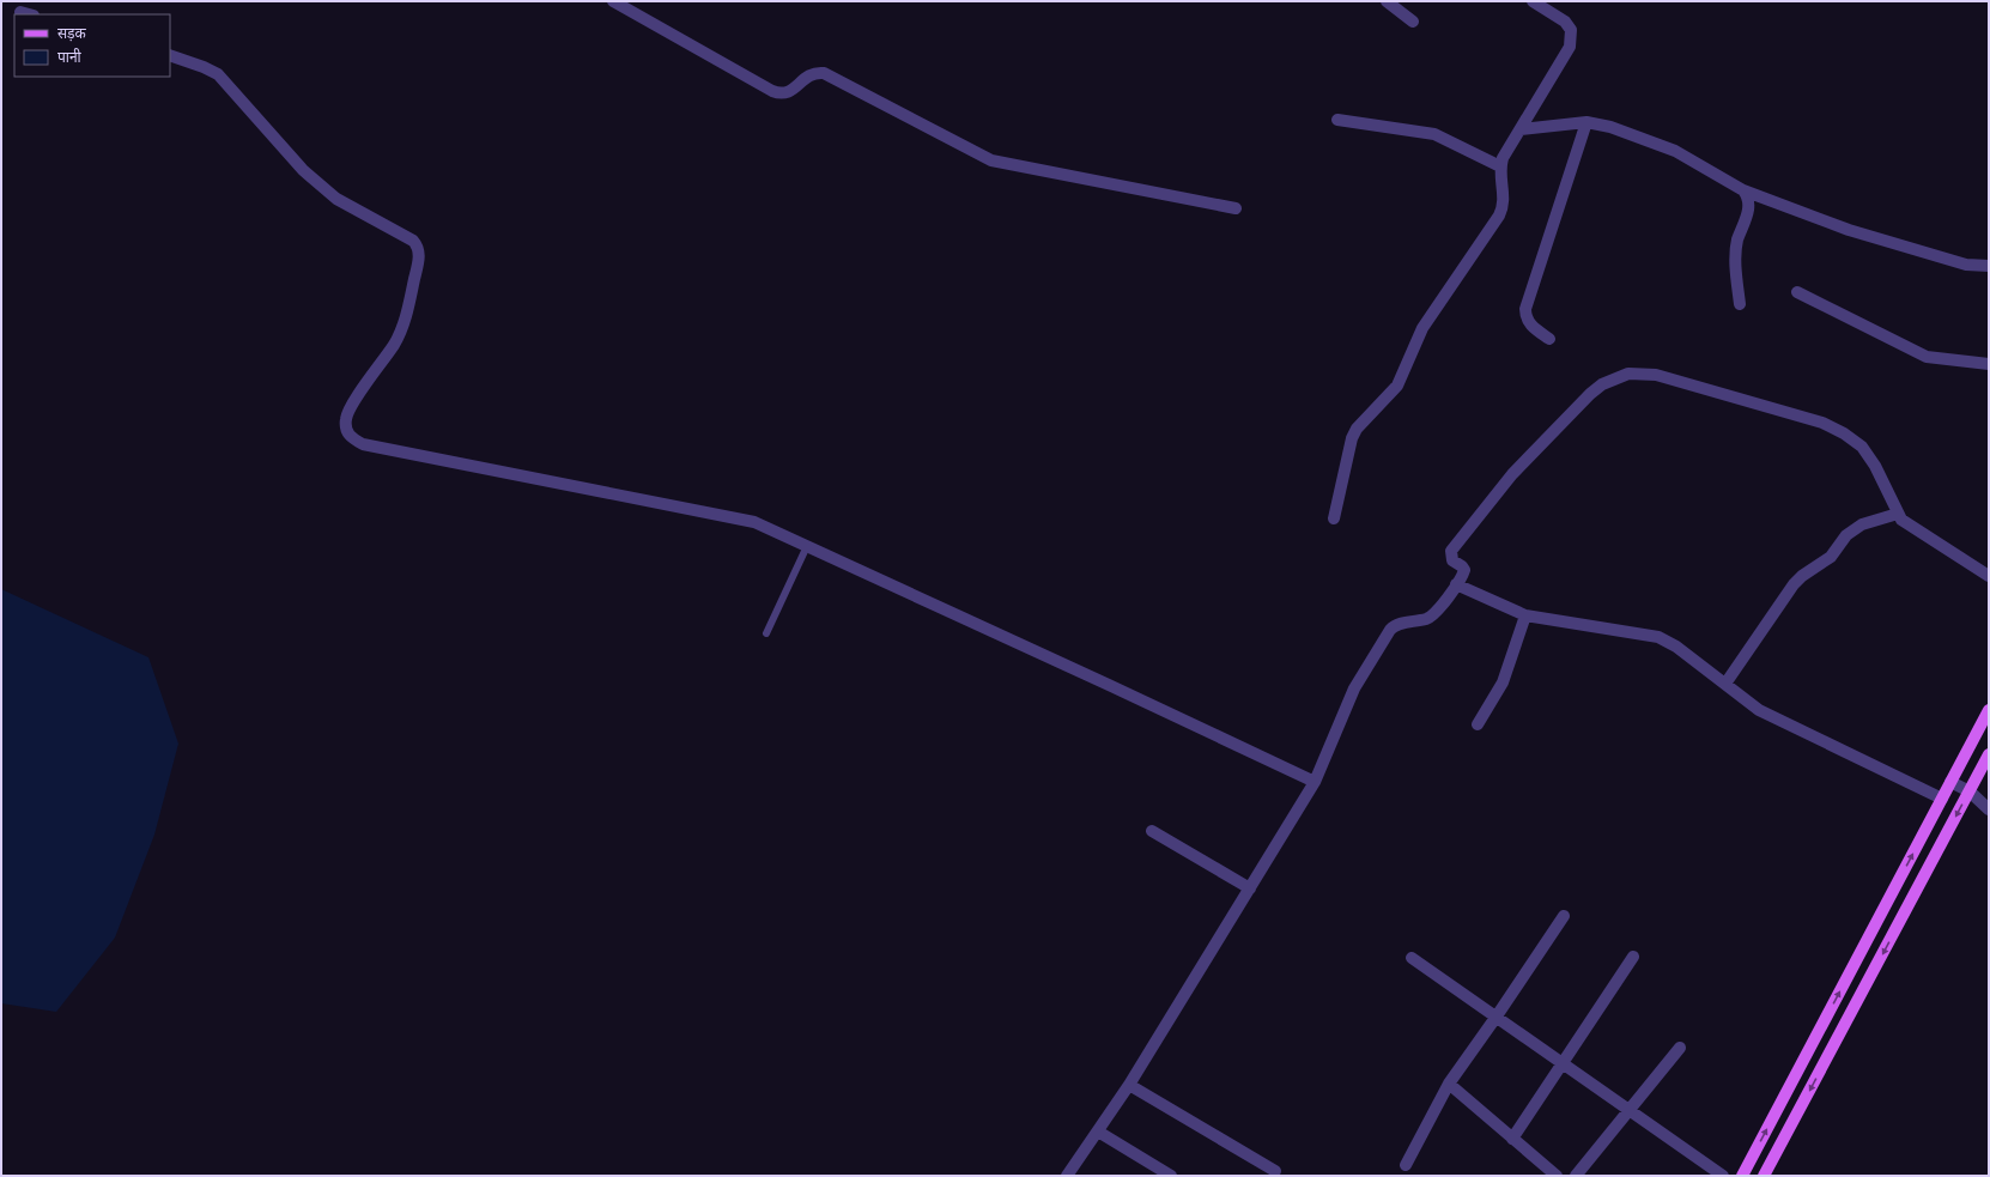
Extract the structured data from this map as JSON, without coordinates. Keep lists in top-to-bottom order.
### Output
{
  "legend": ["सड़क", "पानी"]
}
